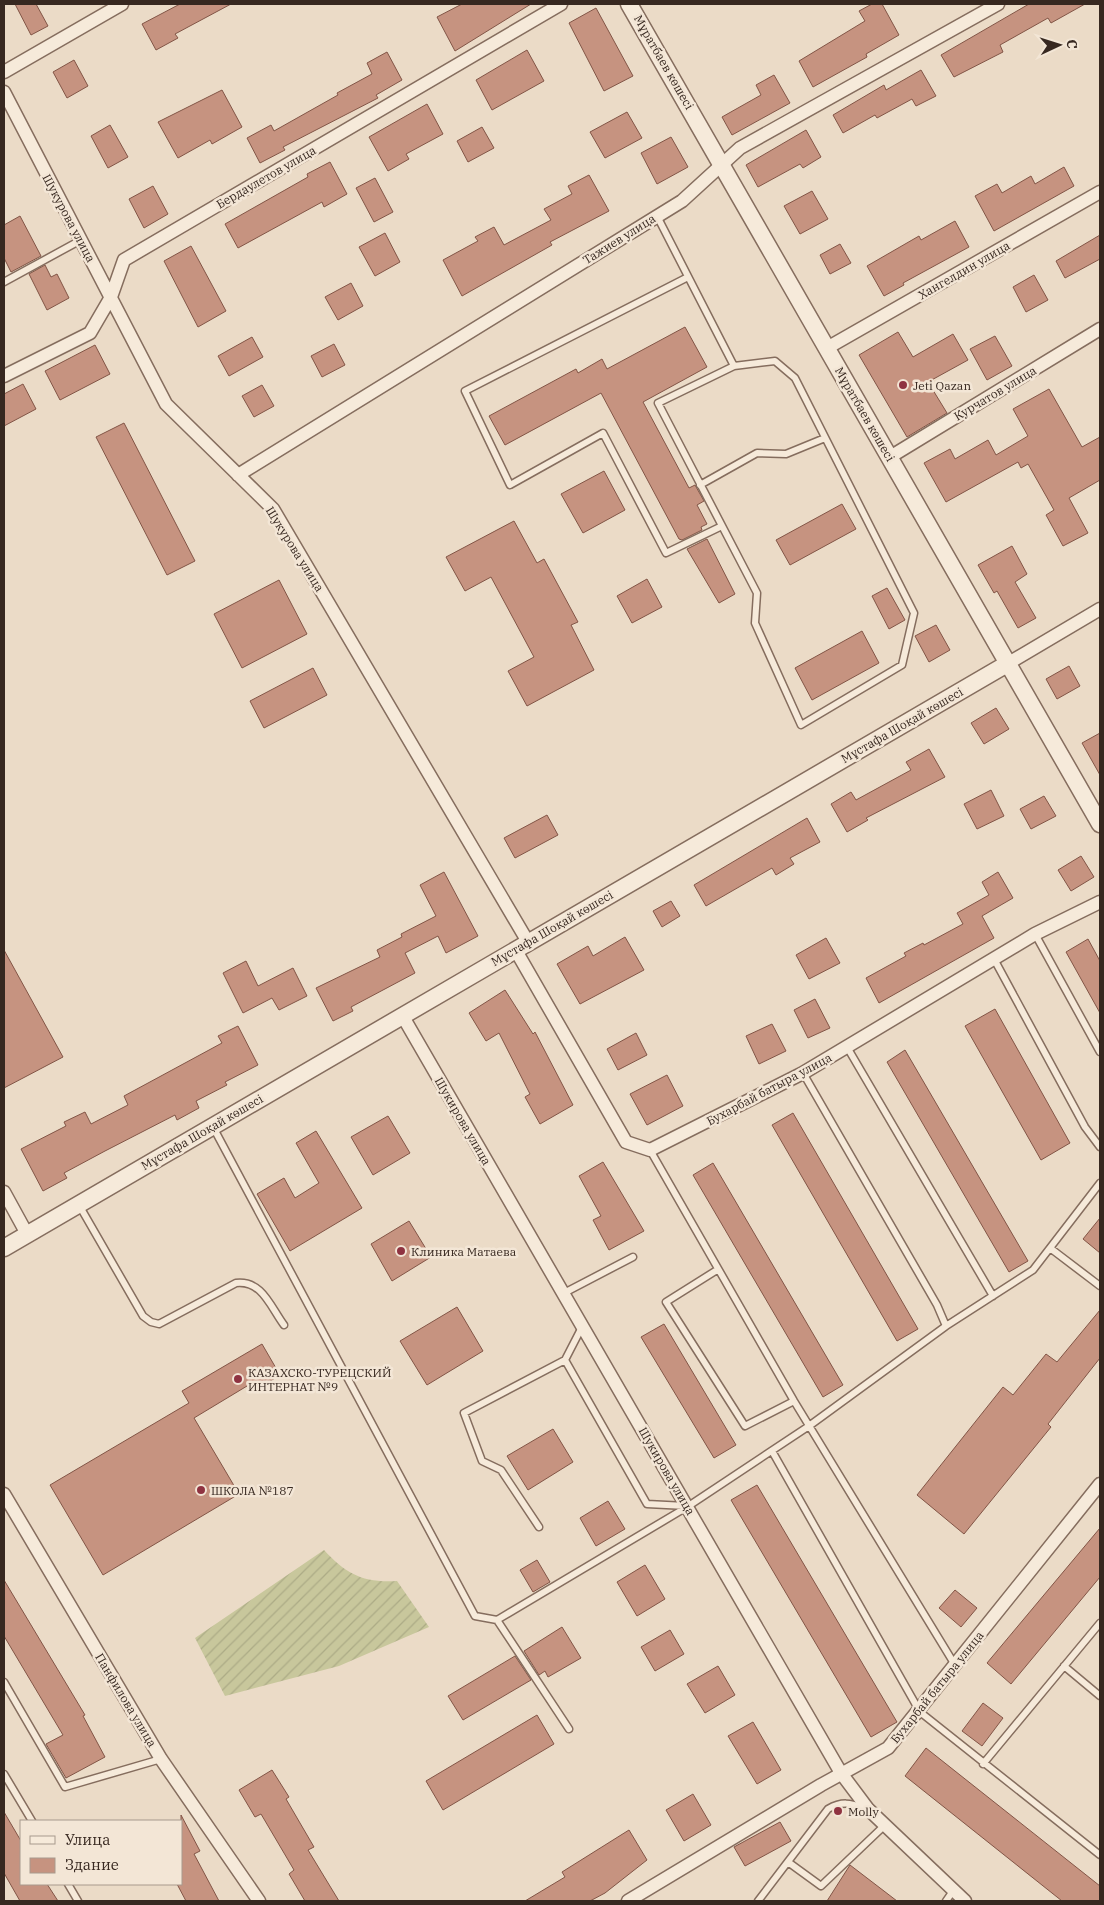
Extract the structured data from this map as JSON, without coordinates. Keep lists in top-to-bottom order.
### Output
{
  "streets": {
    "street": [
      "Мұратбаев көшесі",
      "Бердаулетов улица",
      "Шукурова улица",
      "Тажиев улица",
      "Хангелдин улица",
      "Курчатов улица",
      "Мұстафа Шоқай көшесі",
      "Бухарбай батыра улица",
      "Шукирова улица",
      "Панфилова улица"
    ]
  },
  "crossings": [
    ["Мұратбаев көшесі", "Тажиев улица"],
    ["Мұратбаев көшесі", "Хангелдин улица"],
    ["Мұратбаев көшесі", "Курчатов улица"],
    ["Мұратбаев көшесі", "Мұстафа Шоқай көшесі"],
    ["Бердаулетов улица", "Шукурова улица"],
    ["Шукурова улица", "Тажиев улица"],
    ["Шукурова улица", "Мұстафа Шоқай көшесі"],
    ["Мұстафа Шоқай көшесі", "Шукирова улица"],
    ["Бухарбай батыра улица", "Шукирова улица"]
  ],
  "places": [
    "Jeti Qazan",
    "Клиника Матаева",
    "КАЗАХСКО-ТУРЕЦСКИЙ ИНТЕРНАТ №9",
    "ШКОЛА №187",
    "Molly"
  ],
  "legend": ["Улица", "Здание"],
  "north": "right"
}
